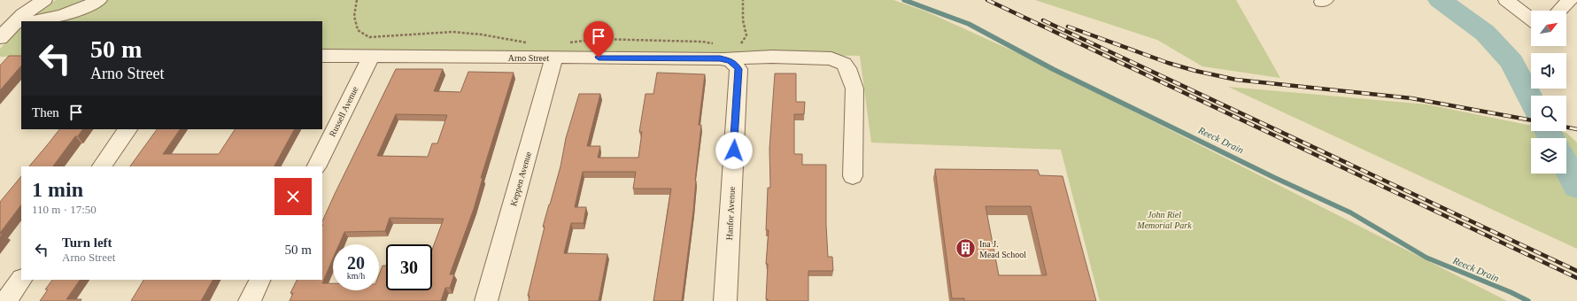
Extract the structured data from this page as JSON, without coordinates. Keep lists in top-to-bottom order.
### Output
{
  "streets": {
    "street": [
      "Arno Street",
      "Russell Avenue",
      "Keppen Avenue",
      "Hanfor Avenue"
    ]
  },
  "crossings": [
    ["Arno Street", "Russell Avenue"],
    ["Arno Street", "Keppen Avenue"],
    ["Arno Street", "Hanfor Avenue"]
  ],
  "water": ["Reeck Drain"],
  "parks": ["John Riel Memorial Park"],
  "places": {
    "building": ["Ina J. Mead School"]
  },
  "north": "top right",
  "page": {
    "turn": ["50 m", "Arno Street"],
    "then": "Then",
    "heading": ["1 min", "110 m · 17:50"],
    "list": [
      {
        "name": "Turn left",
        "note": "Arno Street",
        "value": "50 m"
      }
    ],
    "speed": "20 km/h",
    "limit": "30"
  }
}
